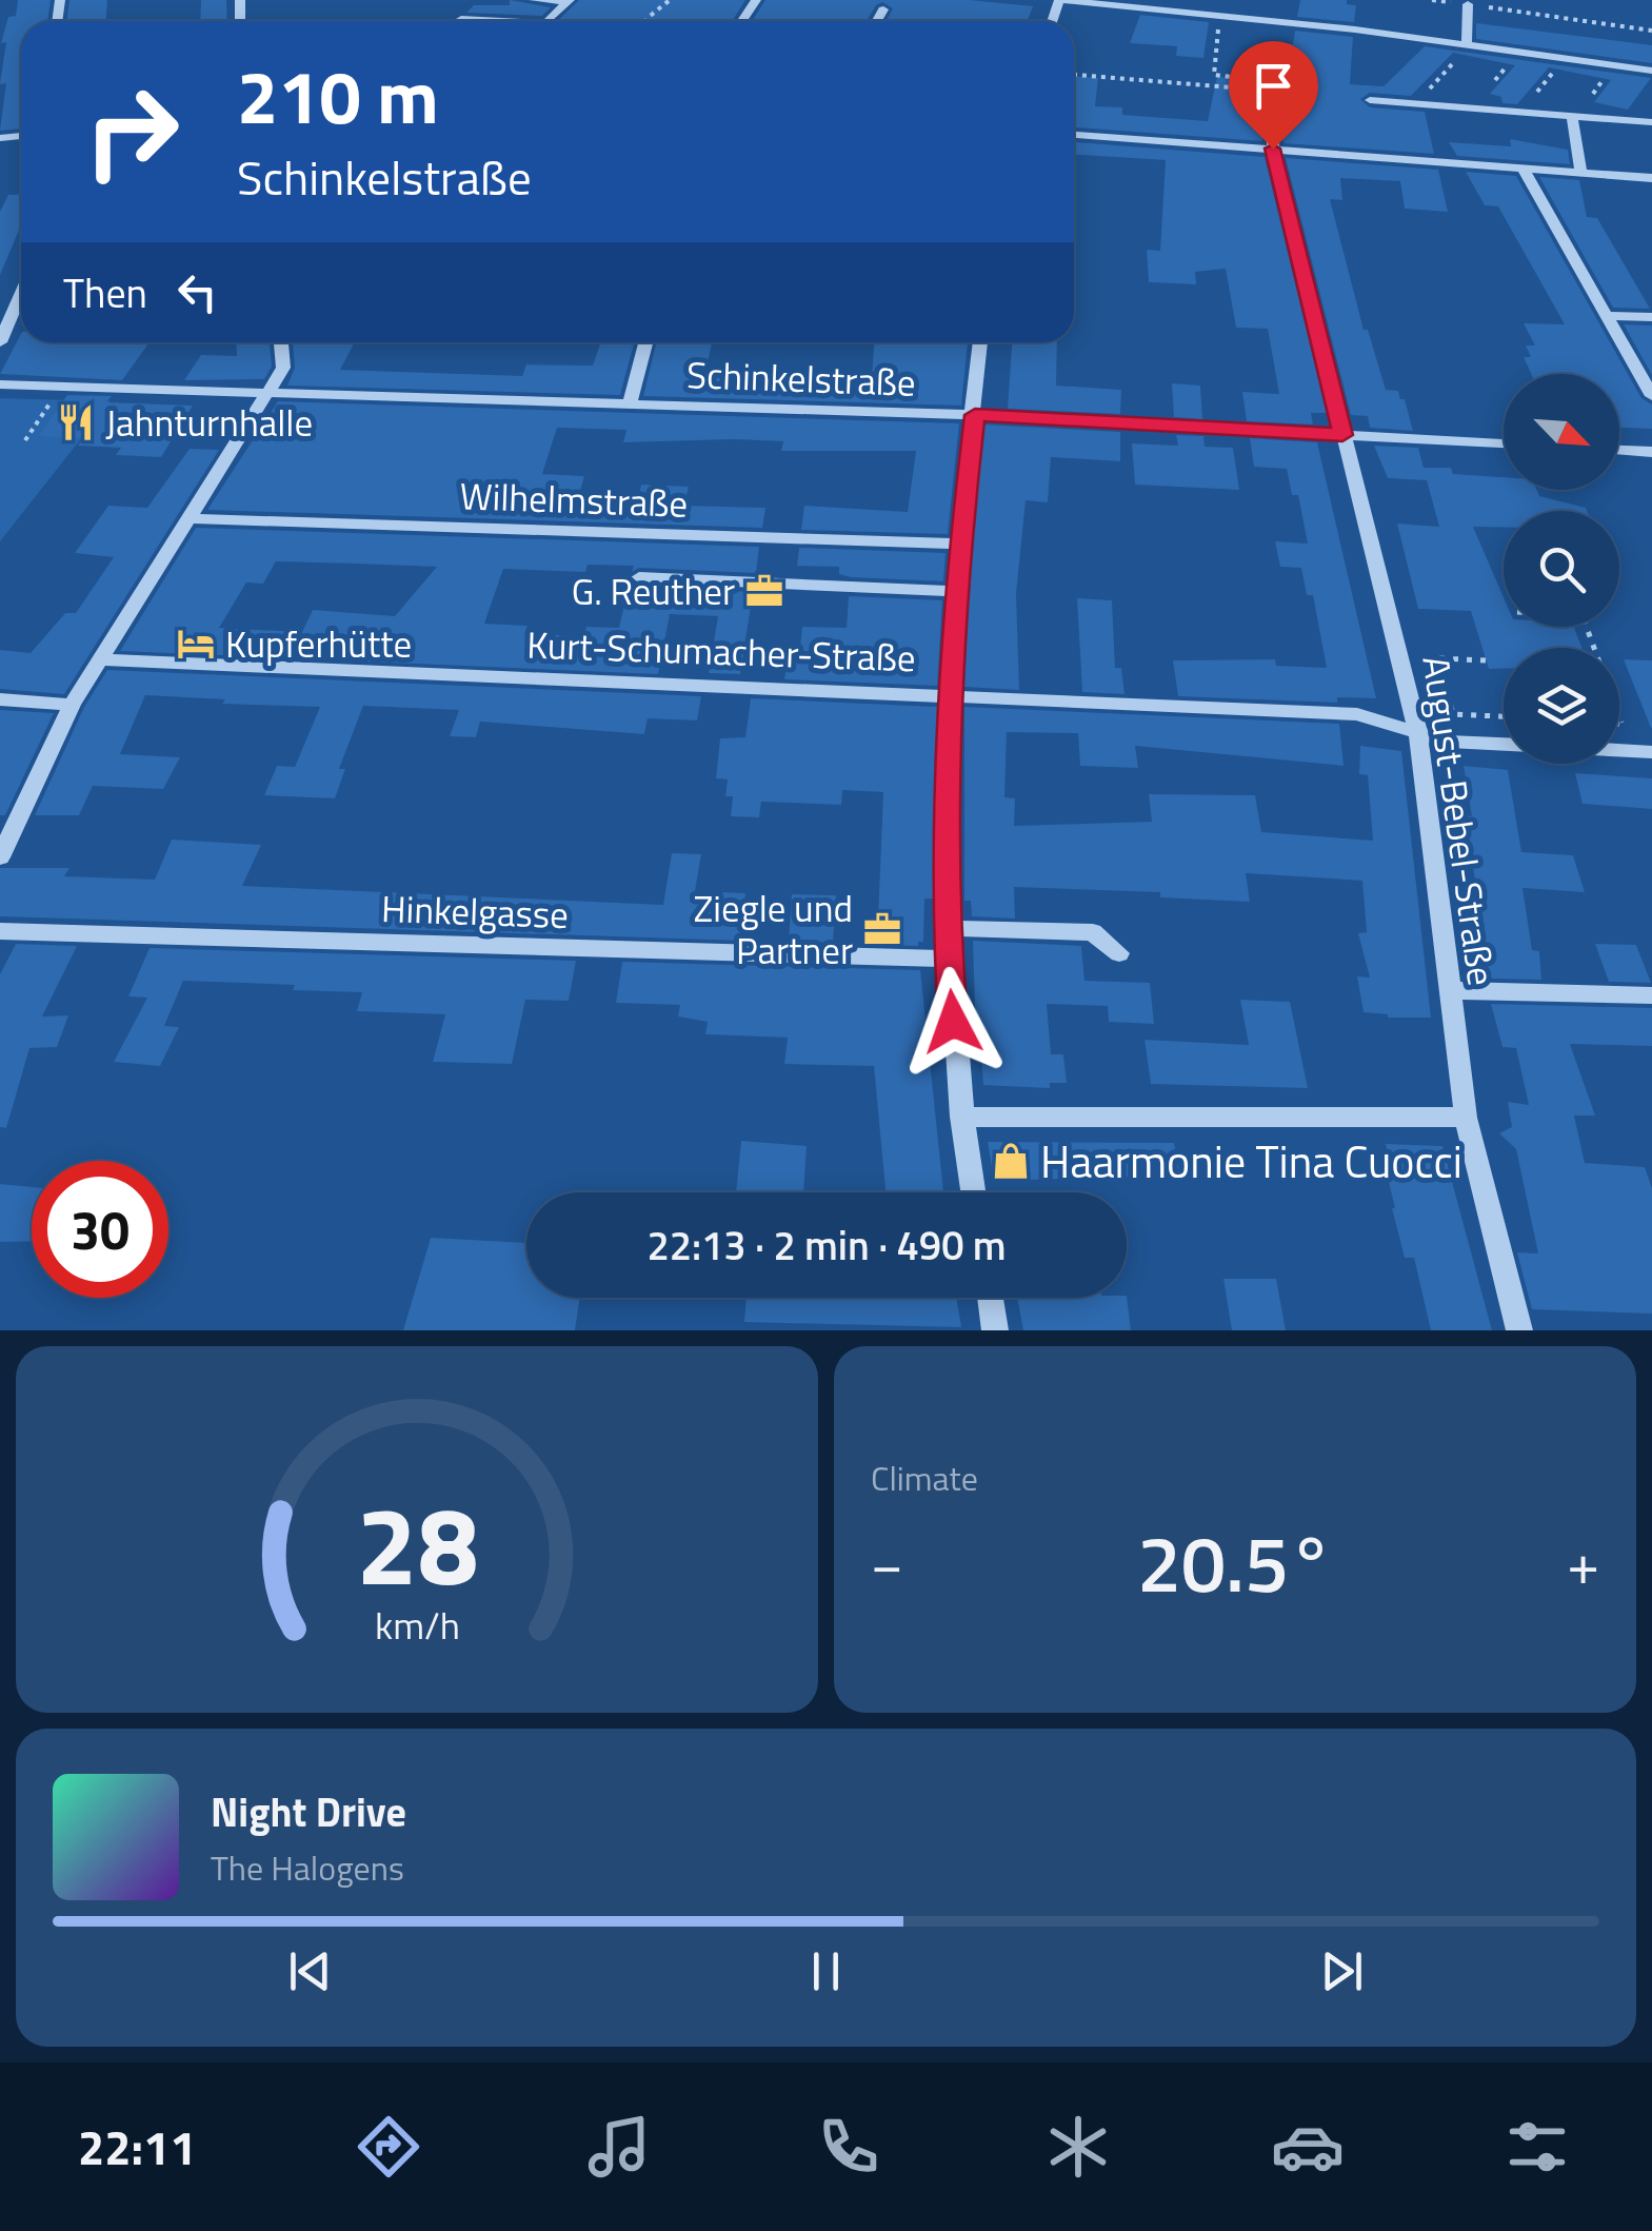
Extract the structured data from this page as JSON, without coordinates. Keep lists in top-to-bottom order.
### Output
{
  "streets": {
    "street": [
      "Schinkelstraße",
      "Wilhelmstraße",
      "Kurt-Schumacher-Straße",
      "August-Bebel-Straße",
      "Hinkelgasse"
    ]
  },
  "crossings": [
    ["Schinkelstraße", "August-Bebel-Straße"],
    ["Kurt-Schumacher-Straße", "August-Bebel-Straße"]
  ],
  "places": {
    "restaurant": ["Jahnturnhalle"],
    "office": ["G. Reuther", "Ziegle und Partner"],
    "hotel": ["Kupferhütte"],
    "shop": ["Haarmonie Tina Cuocci"]
  },
  "north": "bottom right",
  "page": {
    "turn": ["210 m", "Schinkelstraße"],
    "then": "Then",
    "limit": "30",
    "trip": "22:13 · 2 min · 490 m",
    "tile": "Climate",
    "heat": ["−", "20.5°", "+"],
    "song": ["Night Drive", "The Halogens"],
    "tabs": "22:11",
    "gauge": ["28", "km/h"]
  }
}
